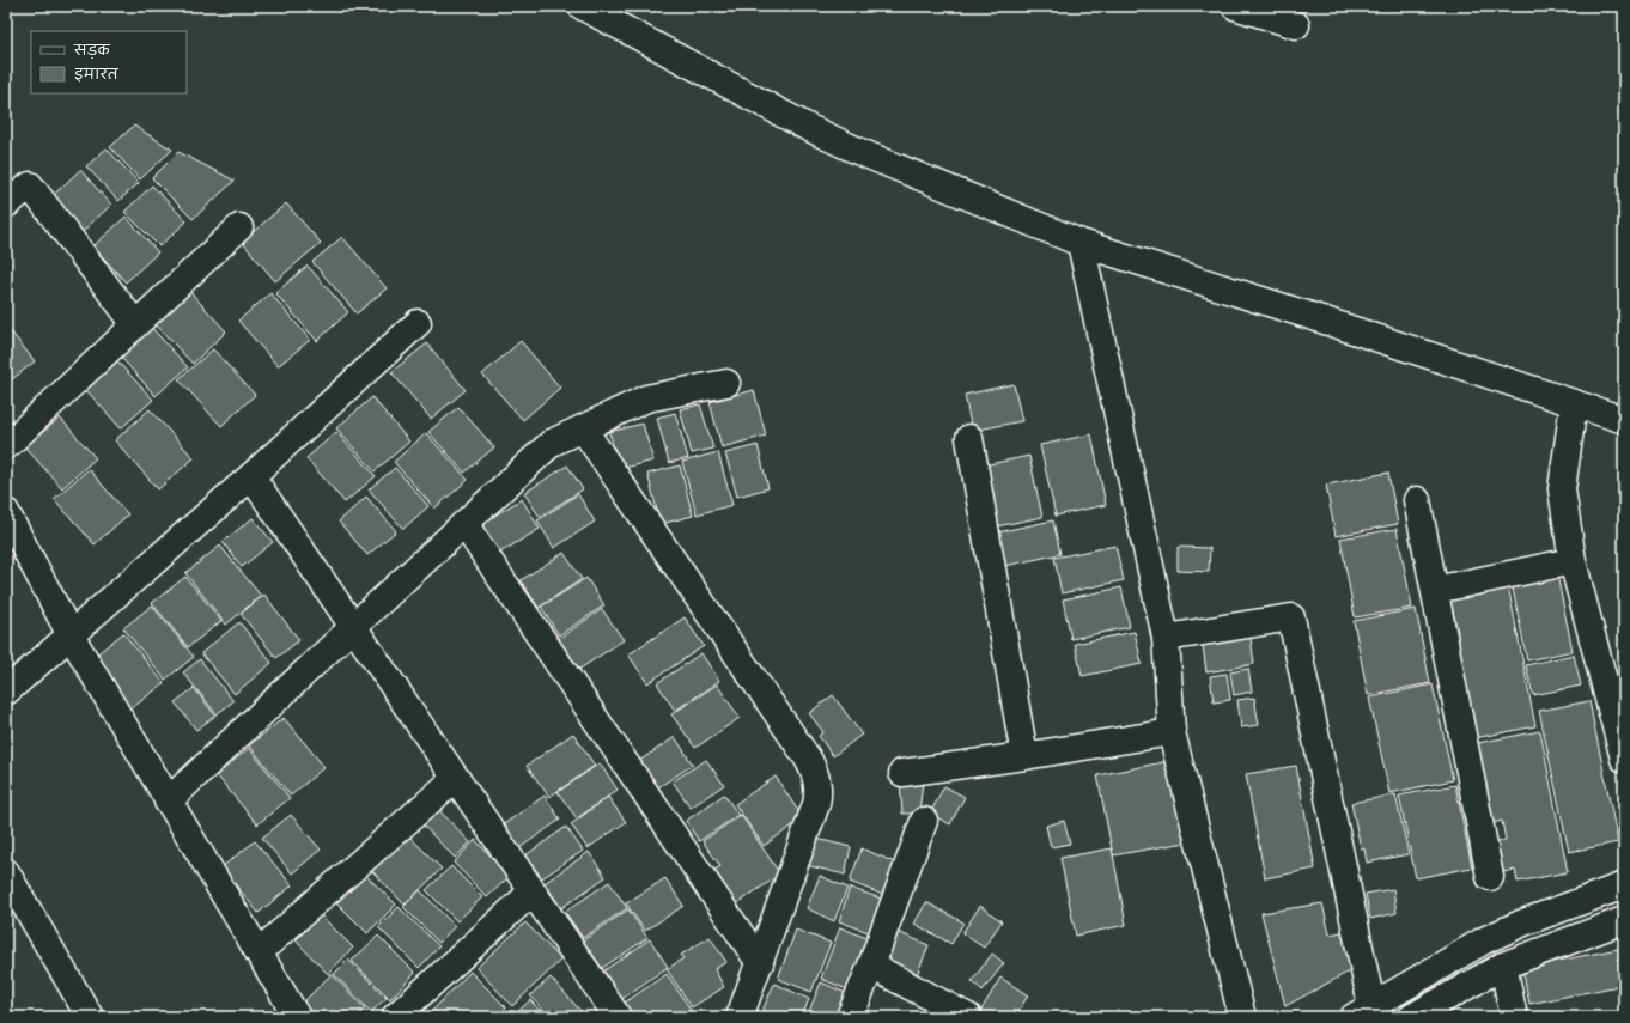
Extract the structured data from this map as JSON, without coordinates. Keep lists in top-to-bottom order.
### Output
{
  "legend": ["सड़क", "इमारत"]
}
